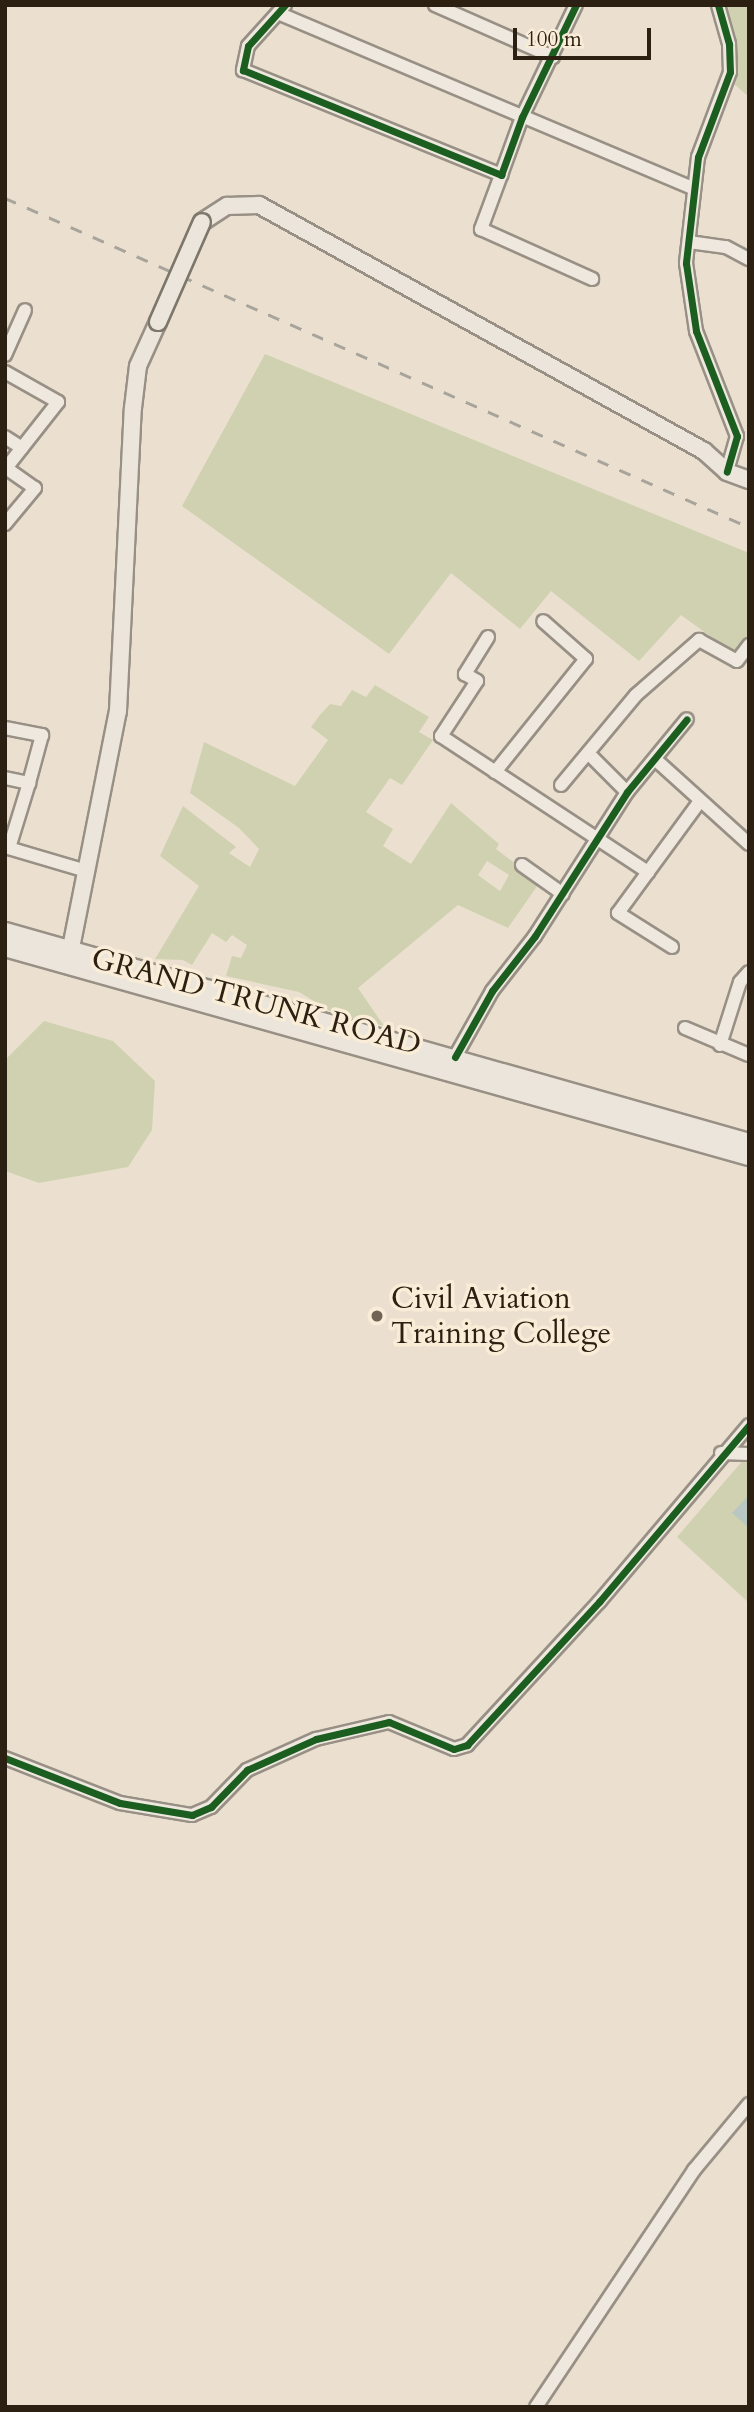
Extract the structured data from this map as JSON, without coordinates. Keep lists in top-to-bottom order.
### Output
{
  "streets": {
    "highway": ["GRAND TRUNK ROAD"]
  },
  "places": ["Civil Aviation Training College"],
  "scale_bar": "100 m"
}
